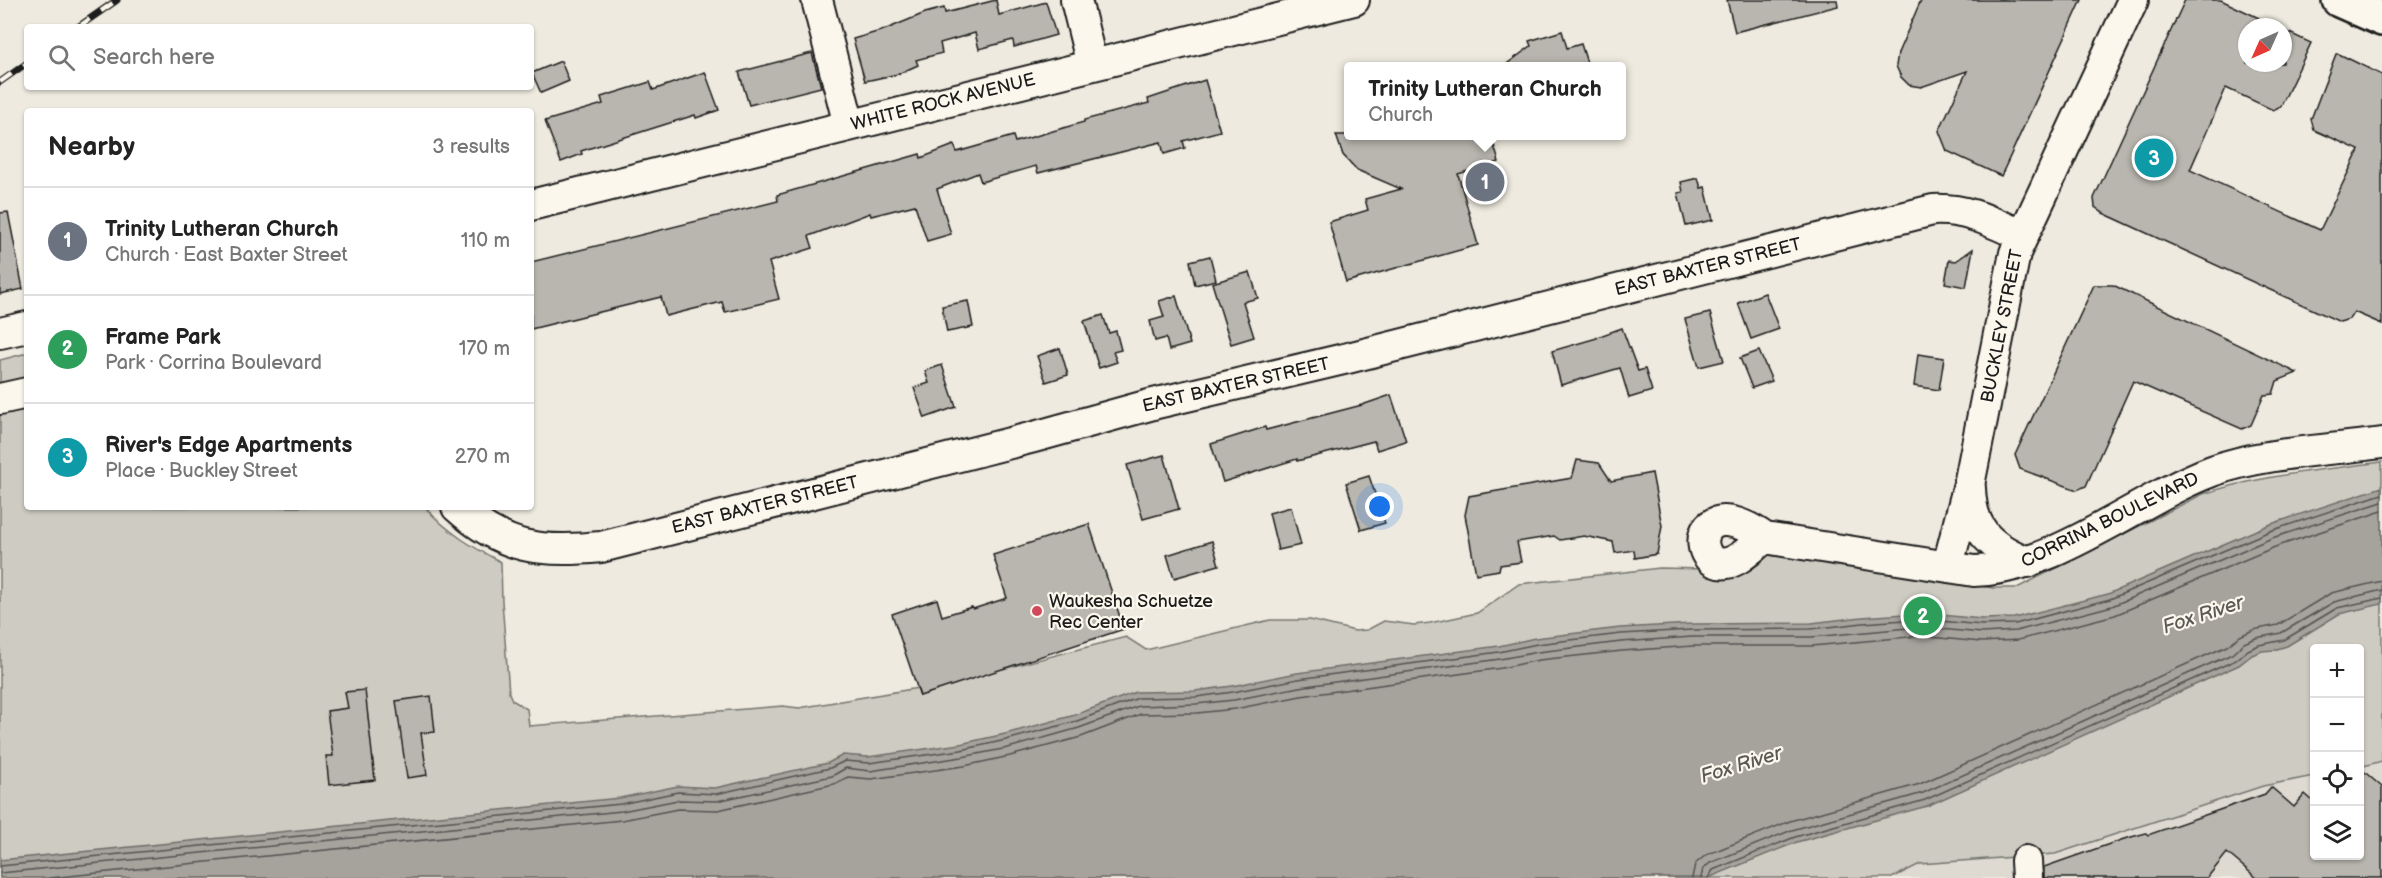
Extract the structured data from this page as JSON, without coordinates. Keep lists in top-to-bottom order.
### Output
{
  "streets": {
    "street": [
      "WHITE ROCK AVENUE",
      "EAST BAXTER STREET",
      "BUCKLEY STREET",
      "CORRINA BOULEVARD"
    ]
  },
  "crossings": [
    ["EAST BAXTER STREET", "BUCKLEY STREET"],
    ["BUCKLEY STREET", "CORRINA BOULEVARD"]
  ],
  "water": ["Fox River"],
  "places": ["Waukesha Schuetze Rec Center"],
  "north": "bottom left",
  "page": {
    "search": "Search here",
    "popup": ["Trinity Lutheran Church", "Church"],
    "heading": ["Nearby", "3 results"],
    "pins": ["3", "1", "2"],
    "list": [
      {
        "mark": "1",
        "name": "Trinity Lutheran Church",
        "note": "Church · East Baxter Street",
        "value": "110 m"
      },
      {
        "mark": "2",
        "name": "Frame Park",
        "note": "Park · Corrina Boulevard",
        "value": "170 m"
      },
      {
        "mark": "3",
        "name": "River's Edge Apartments",
        "note": "Place · Buckley Street",
        "value": "270 m"
      }
    ],
    "map_buttons": ["+", "−"]
  }
}
